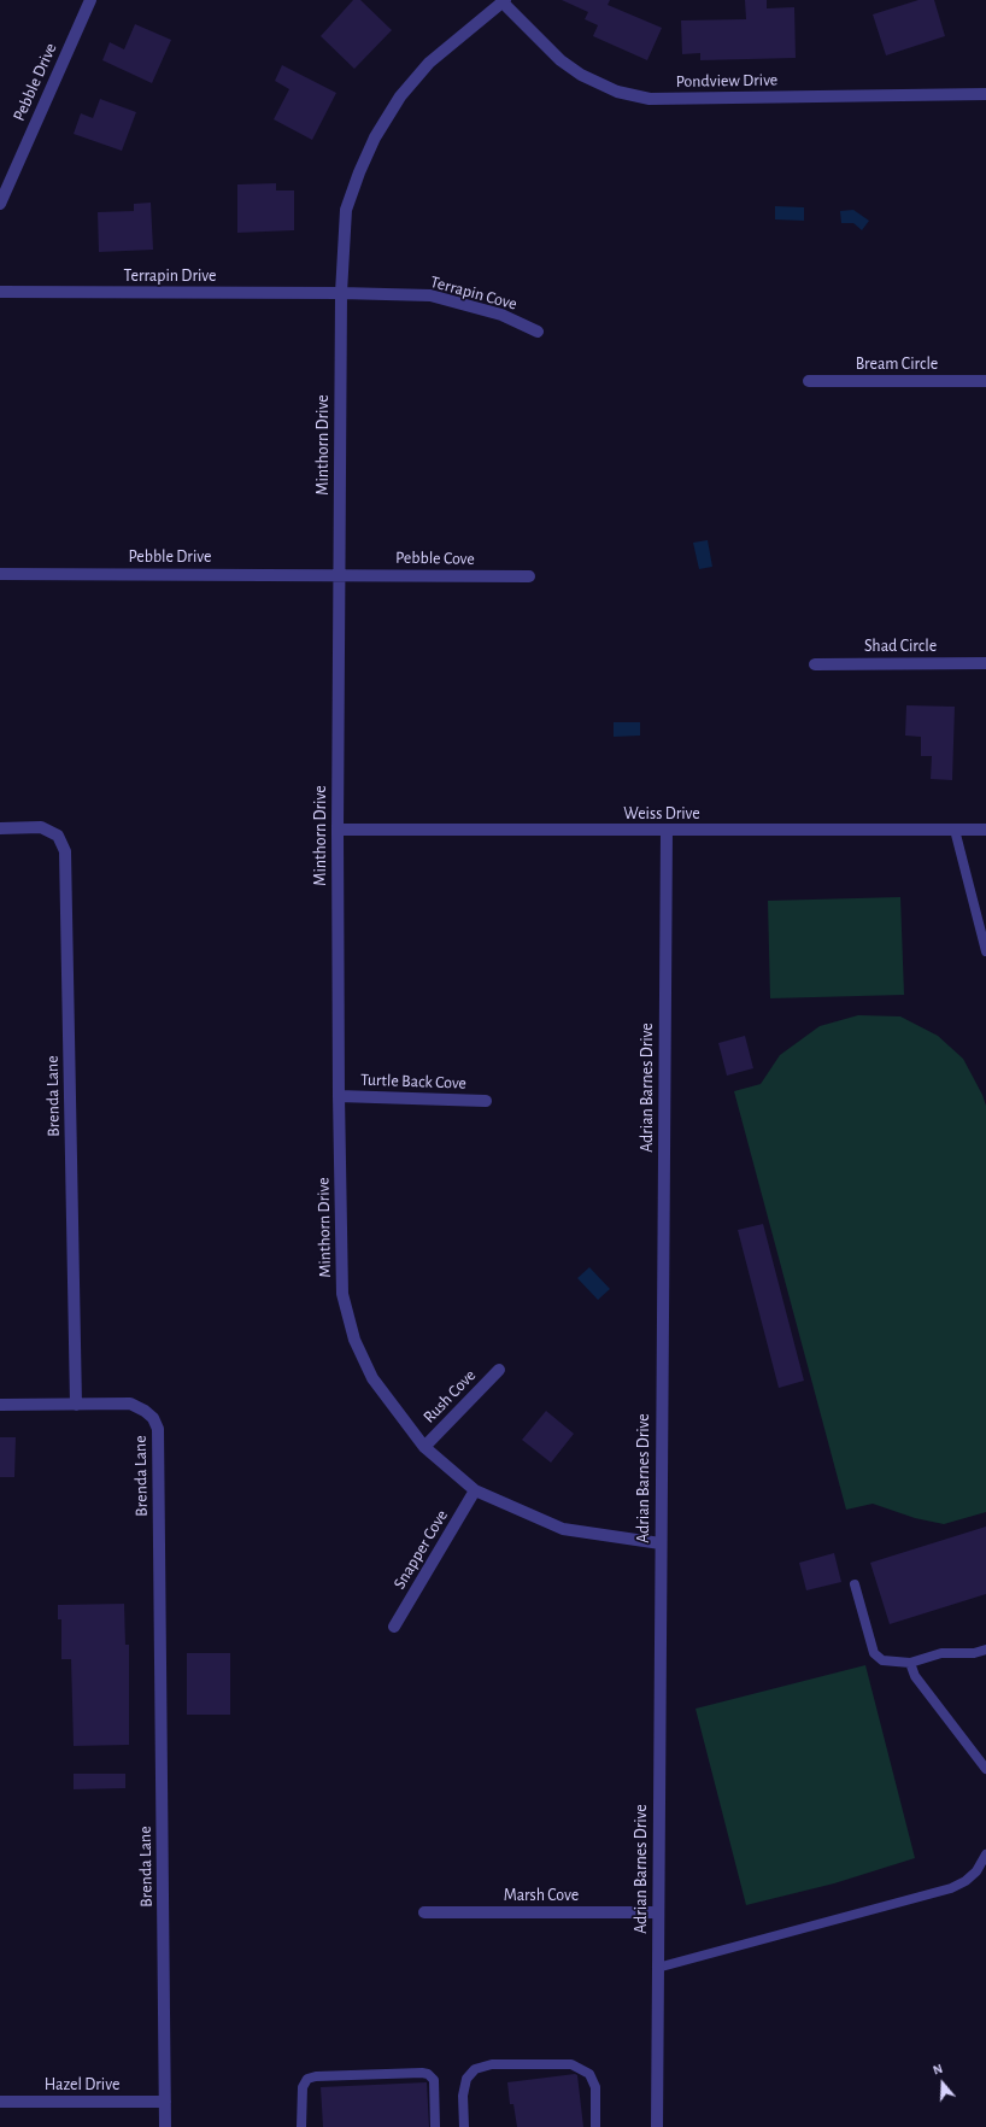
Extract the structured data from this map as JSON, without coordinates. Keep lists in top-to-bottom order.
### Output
{
  "streets": {
    "street": [
      "Pondview Drive",
      "Pebble Drive",
      "Terrapin Drive",
      "Terrapin Cove",
      "Bream Circle",
      "Minthorn Drive",
      "Pebble Cove",
      "Shad Circle",
      "Weiss Drive",
      "Turtle Back Cove",
      "Adrian Barnes Drive",
      "Brenda Lane",
      "Rush Cove",
      "Snapper Cove",
      "Marsh Cove",
      "Hazel Drive"
    ]
  },
  "crossings": [
    ["Pondview Drive", "Minthorn Drive"],
    ["Pebble Drive", "Minthorn Drive"],
    ["Pebble Drive", "Pebble Cove"],
    ["Terrapin Drive", "Terrapin Cove"],
    ["Terrapin Drive", "Minthorn Drive"],
    ["Terrapin Cove", "Minthorn Drive"],
    ["Minthorn Drive", "Pebble Cove"],
    ["Minthorn Drive", "Weiss Drive"],
    ["Minthorn Drive", "Turtle Back Cove"],
    ["Minthorn Drive", "Adrian Barnes Drive"],
    ["Minthorn Drive", "Rush Cove"],
    ["Minthorn Drive", "Snapper Cove"],
    ["Weiss Drive", "Adrian Barnes Drive"],
    ["Adrian Barnes Drive", "Marsh Cove"],
    ["Brenda Lane", "Hazel Drive"]
  ],
  "north": "top"
}
